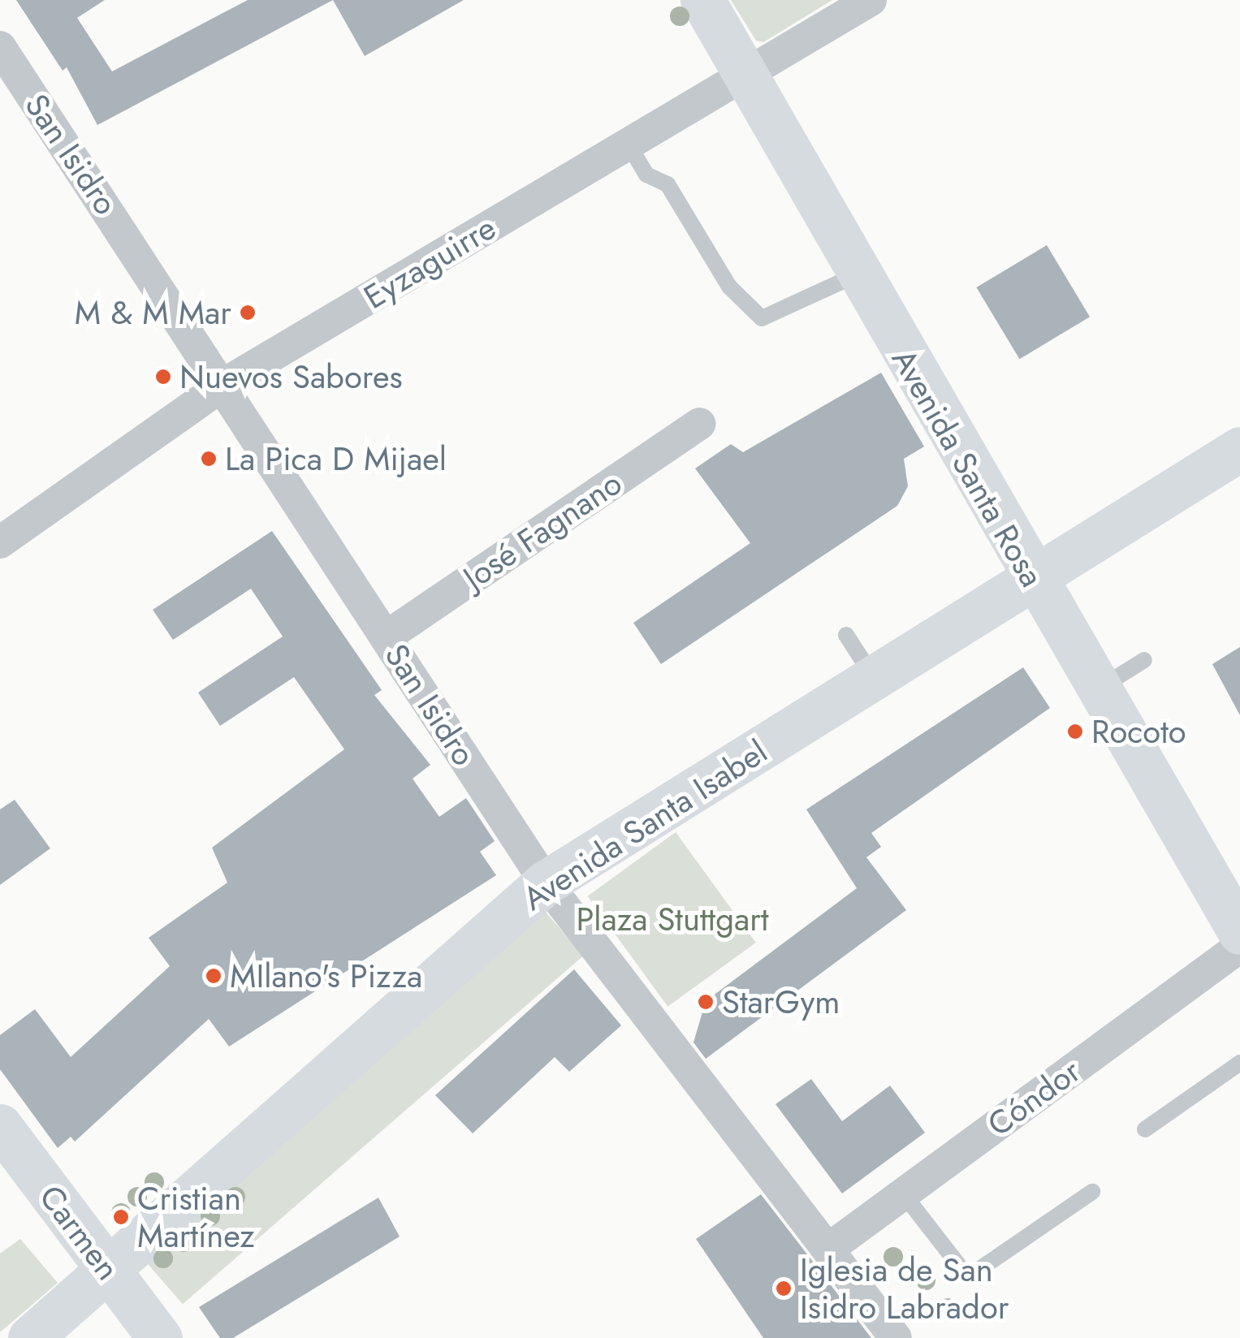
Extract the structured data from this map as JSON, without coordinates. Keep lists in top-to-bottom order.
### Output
{
  "streets": {
    "main road": ["Avenida Santa Rosa", "Avenida Santa Isabel", "Carmen"],
    "street": [
      "San Isidro",
      "Eyzaguirre",
      "José Fagnano",
      "Cóndor"
    ]
  },
  "crossings": [
    ["San Isidro", "Eyzaguirre"],
    ["San Isidro", "José Fagnano"],
    ["San Isidro", "Avenida Santa Isabel"],
    ["San Isidro", "Cóndor"],
    ["Eyzaguirre", "Avenida Santa Rosa"],
    ["Avenida Santa Rosa", "Avenida Santa Isabel"],
    ["Avenida Santa Isabel", "Carmen"]
  ],
  "parks": ["Plaza Stuttgart"],
  "places": [
    "M & M Mar",
    "Nuevos Sabores",
    "La Pica D Mijael",
    "Rocoto",
    "MIlano's Pizza",
    "StarGym",
    "Cristian Martínez",
    "Iglesia de San Isidro Labrador"
  ]
}
